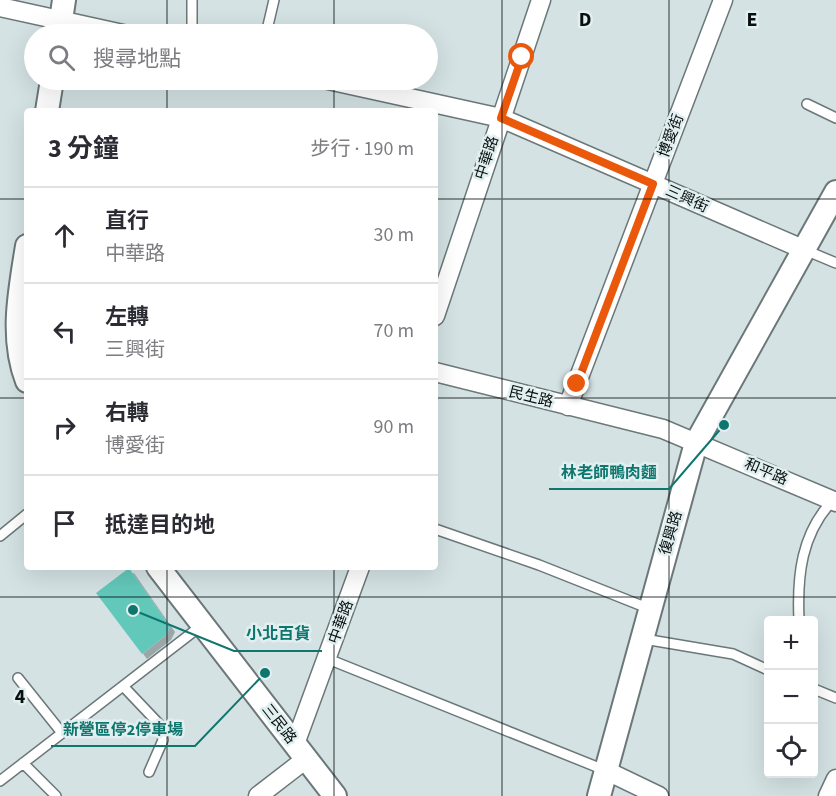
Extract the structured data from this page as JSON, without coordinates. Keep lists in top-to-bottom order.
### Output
{
  "streets": {
    "street": [
      "博愛街",
      "中華路",
      "三興街",
      "民生路",
      "和平路",
      "復興路",
      "三民路"
    ]
  },
  "crossings": [
    ["博愛街", "三興街"],
    ["博愛街", "民生路"],
    ["中華路", "三興街"],
    ["中華路", "三民路"],
    ["三興街", "復興路"],
    ["民生路", "和平路"],
    ["民生路", "復興路"],
    ["和平路", "復興路"]
  ],
  "places": ["林老師鴨肉麵", "小北百貨", "新營區停2停車場"],
  "page": {
    "search": "搜尋地點",
    "heading": ["3 分鐘", "步行 · 190 m"],
    "list": [
      ["直行", "中華路", "30 m"],
      ["左轉", "三興街", "70 m"],
      ["右轉", "博愛街", "90 m"],
      "抵達目的地"
    ],
    "map_buttons": ["+", "−"]
  },
  "grid": {
    "columns": ["D", "E"],
    "rows": ["4"]
  }
}
